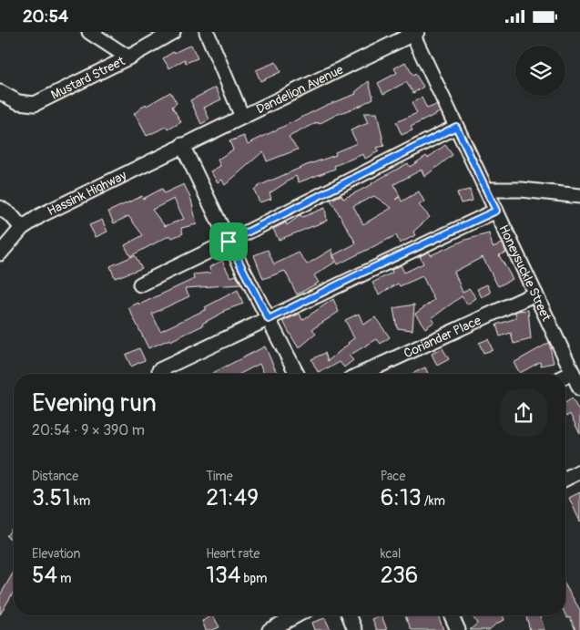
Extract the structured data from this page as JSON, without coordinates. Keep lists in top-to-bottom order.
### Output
{
  "streets": {
    "street": [
      "Mustard Street",
      "Dandelion Avenue",
      "Hassink Highway",
      "Honeysuckle Street",
      "Coriander Place"
    ]
  },
  "crossings": [
    ["Dandelion Avenue", "Hassink Highway"],
    ["Dandelion Avenue", "Honeysuckle Street"],
    ["Honeysuckle Street", "Coriander Place"]
  ],
  "page": {
    "status": "20:54",
    "heading": ["Evening run", "20:54 · 9 × 390 m"],
    "stats": [
      ["Distance", "3.51 km"],
      ["Time", "21:49"],
      ["Pace", "6:13 /km"],
      ["Elevation", "54 m"],
      ["Heart rate", "134 bpm"],
      ["kcal", "236"]
    ]
  }
}
